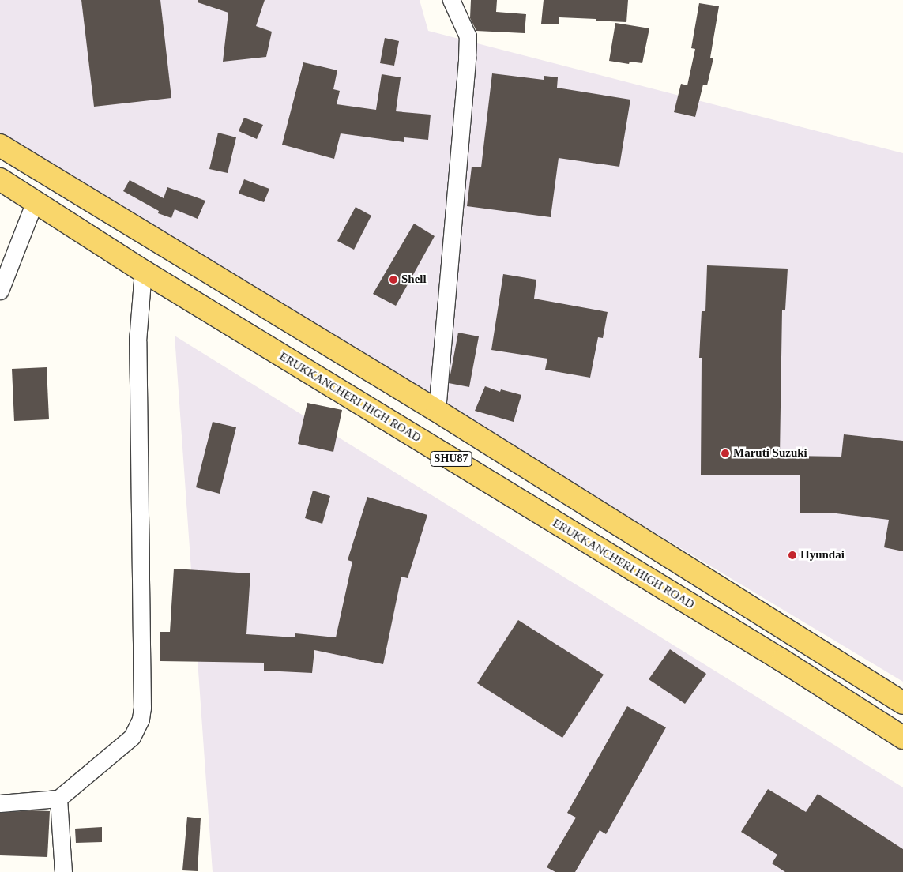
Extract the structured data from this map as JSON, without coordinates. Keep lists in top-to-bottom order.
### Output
{
  "streets": {
    "main road": ["ERUKKANCHERI HIGH ROAD", "SHU87"]
  },
  "places": ["Shell", "Maruti Suzuki", "Hyundai"]
}
